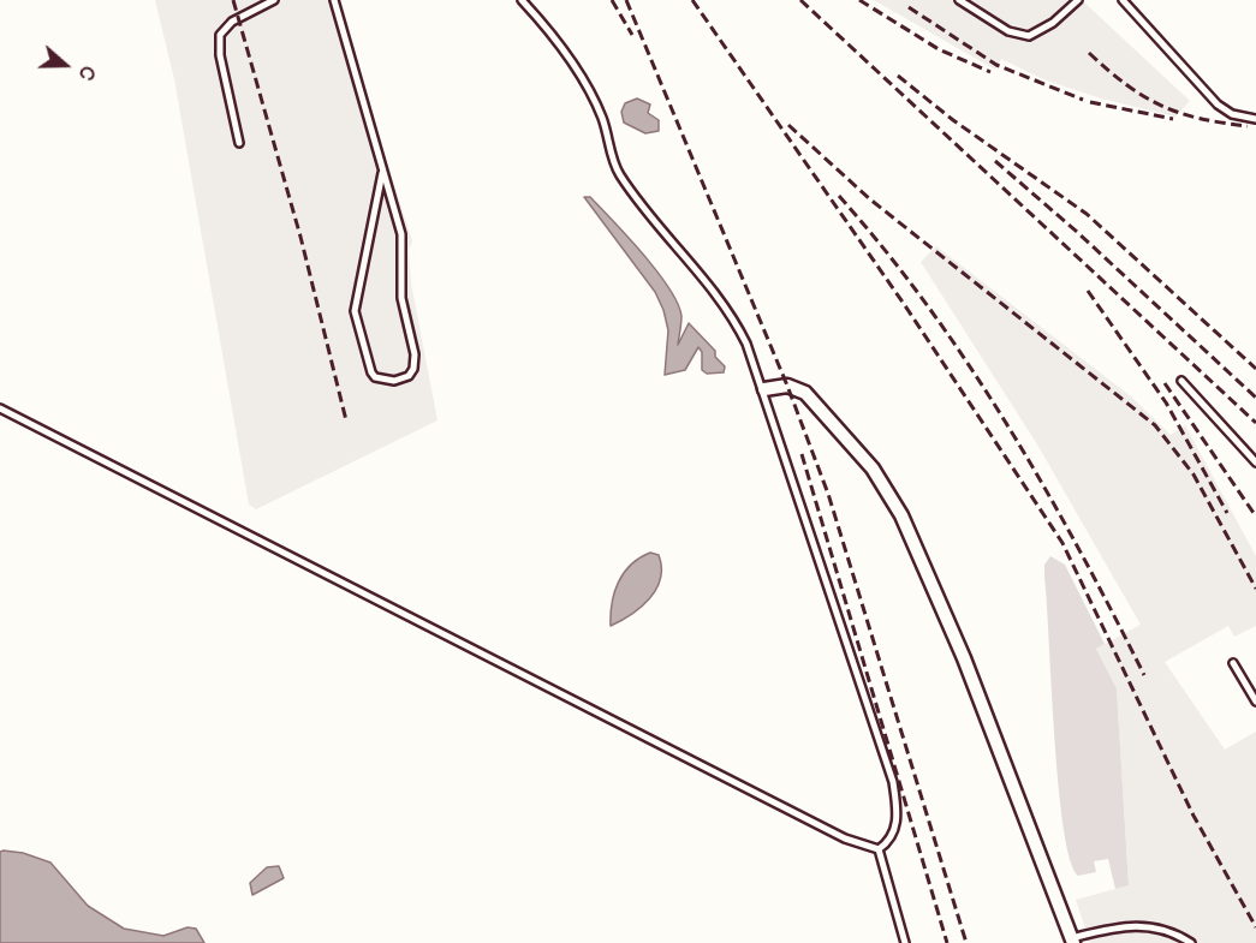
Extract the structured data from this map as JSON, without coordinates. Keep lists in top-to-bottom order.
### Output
{
  "north": "right"
}
